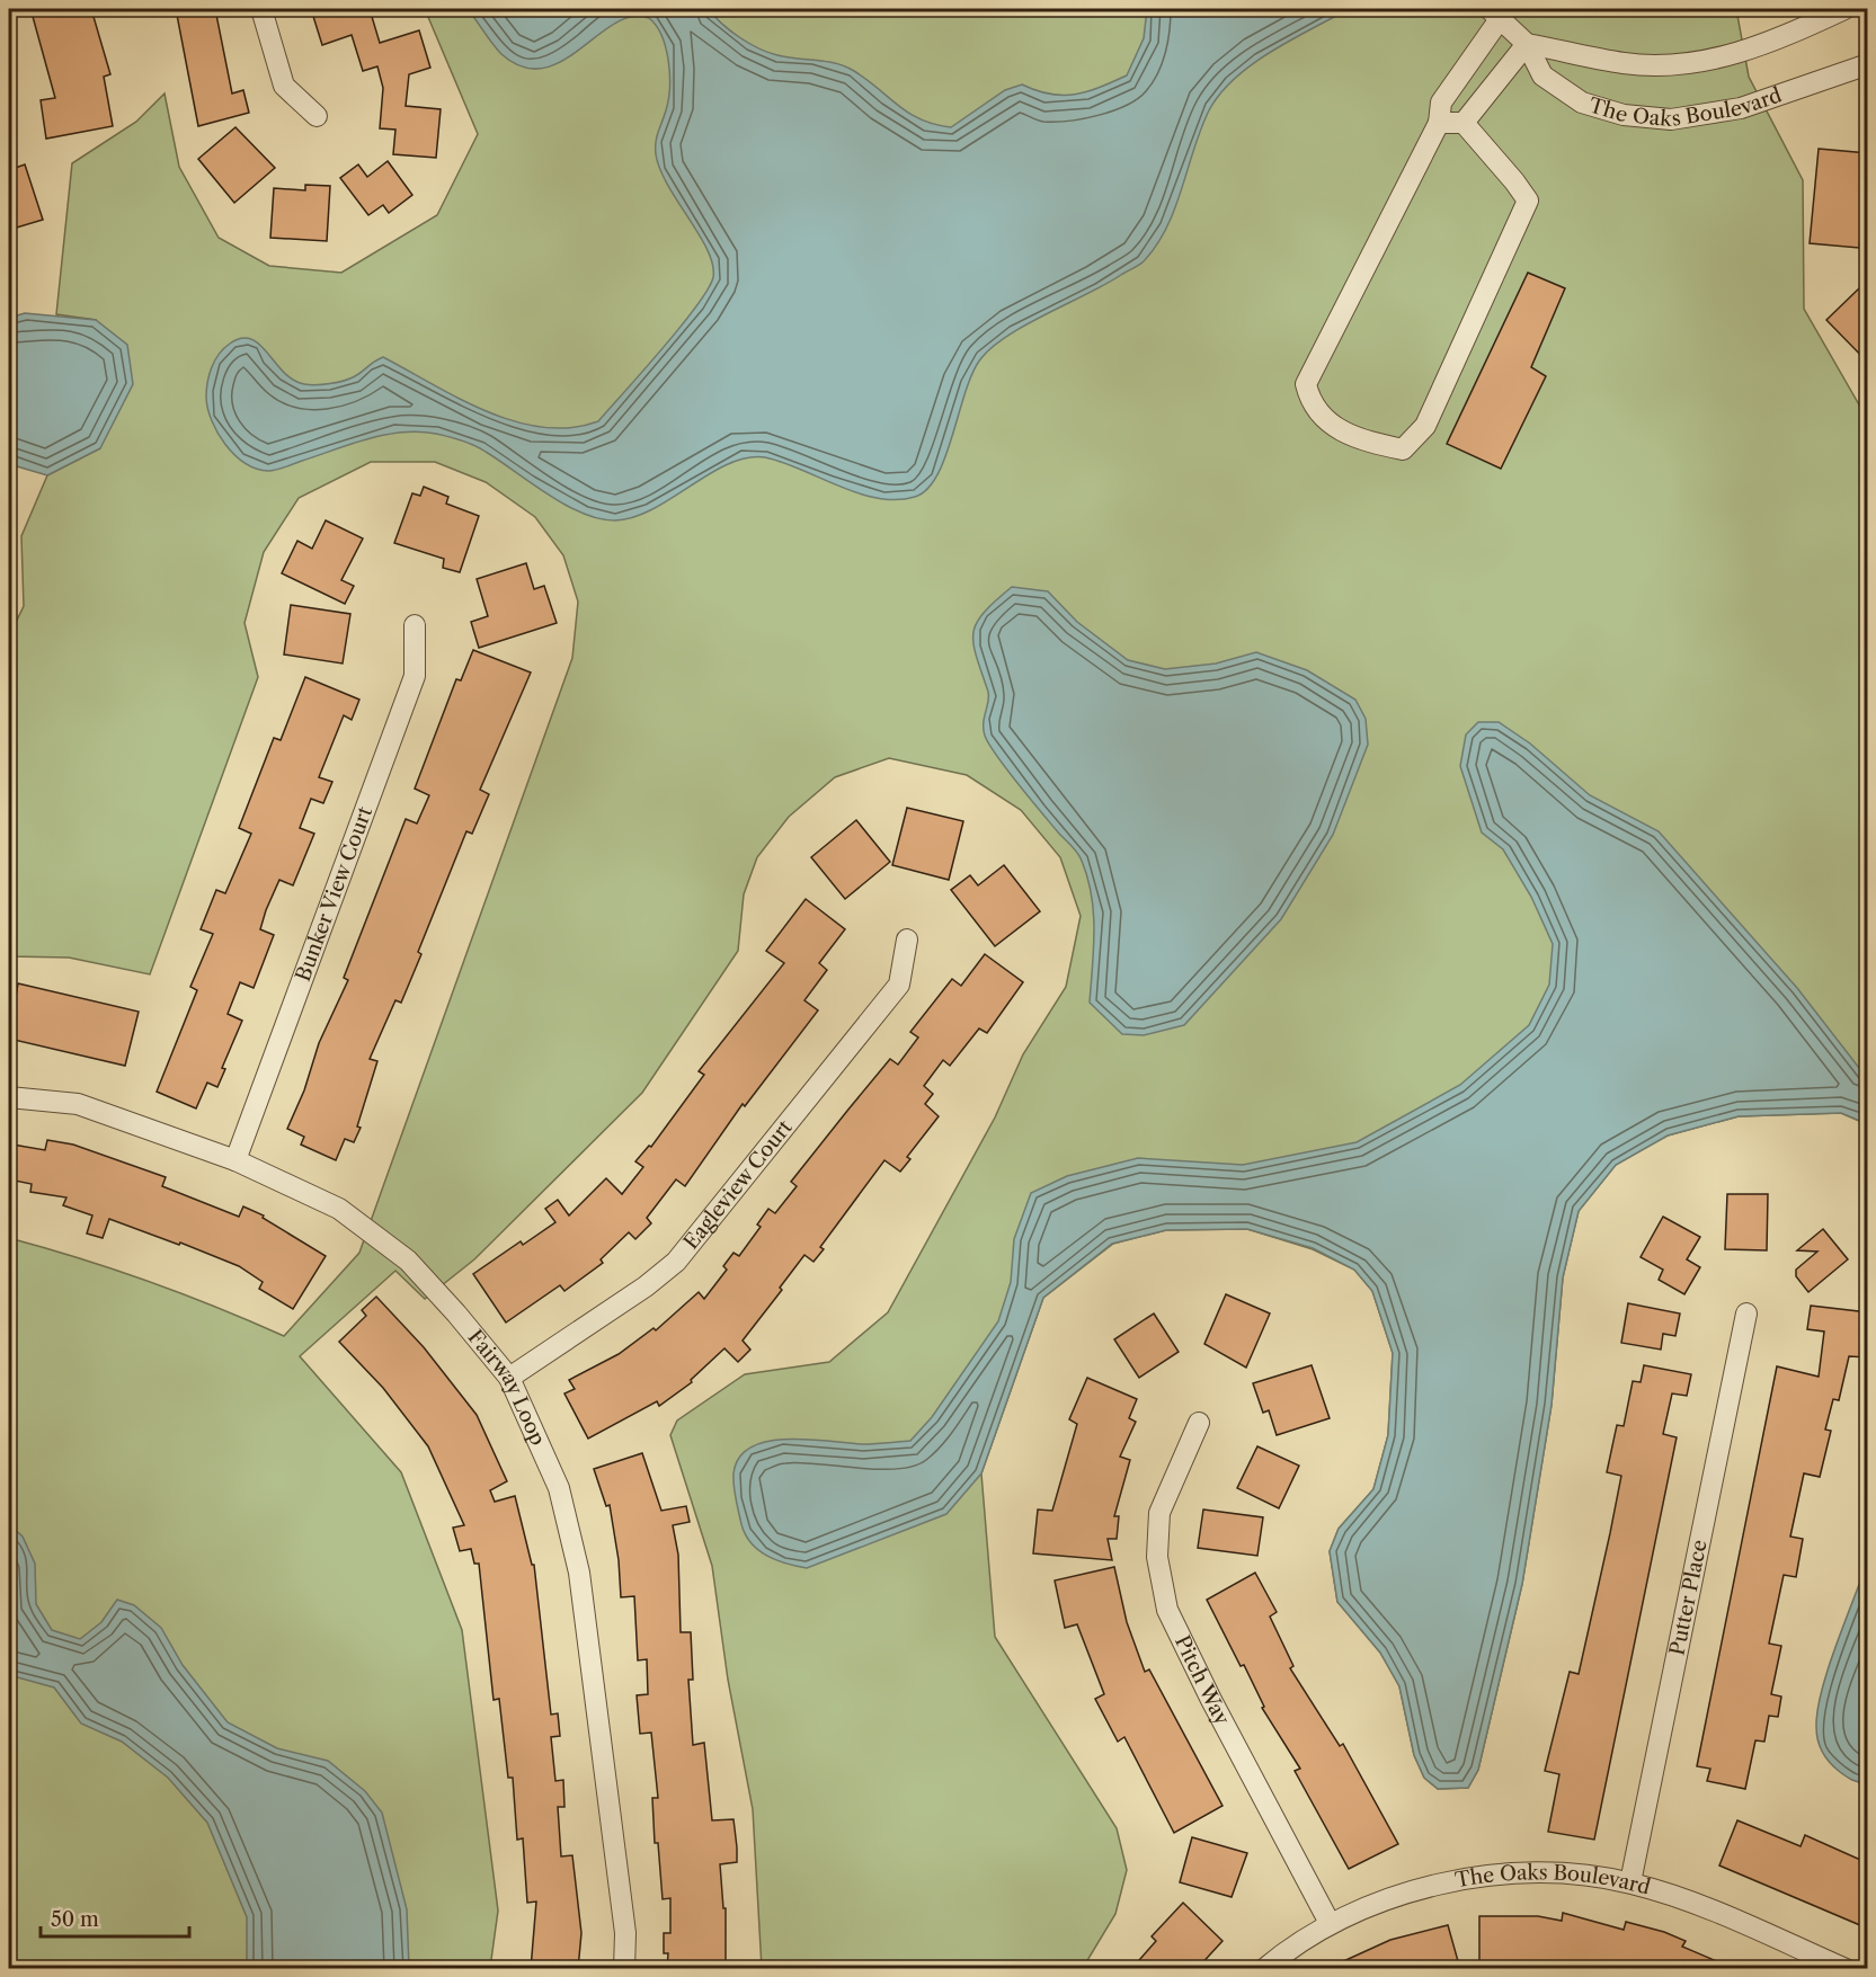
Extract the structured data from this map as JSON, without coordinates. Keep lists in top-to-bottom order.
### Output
{
  "streets": {
    "street": [
      "The Oaks Boulevard",
      "Bunker View Court",
      "Eagleview Court",
      "Fairway Loop",
      "Putter Place",
      "Pitch Way"
    ]
  },
  "crossings": [
    ["The Oaks Boulevard", "Putter Place"],
    ["The Oaks Boulevard", "Pitch Way"],
    ["Bunker View Court", "Fairway Loop"],
    ["Eagleview Court", "Fairway Loop"]
  ],
  "scale_bar": "50 m"
}
